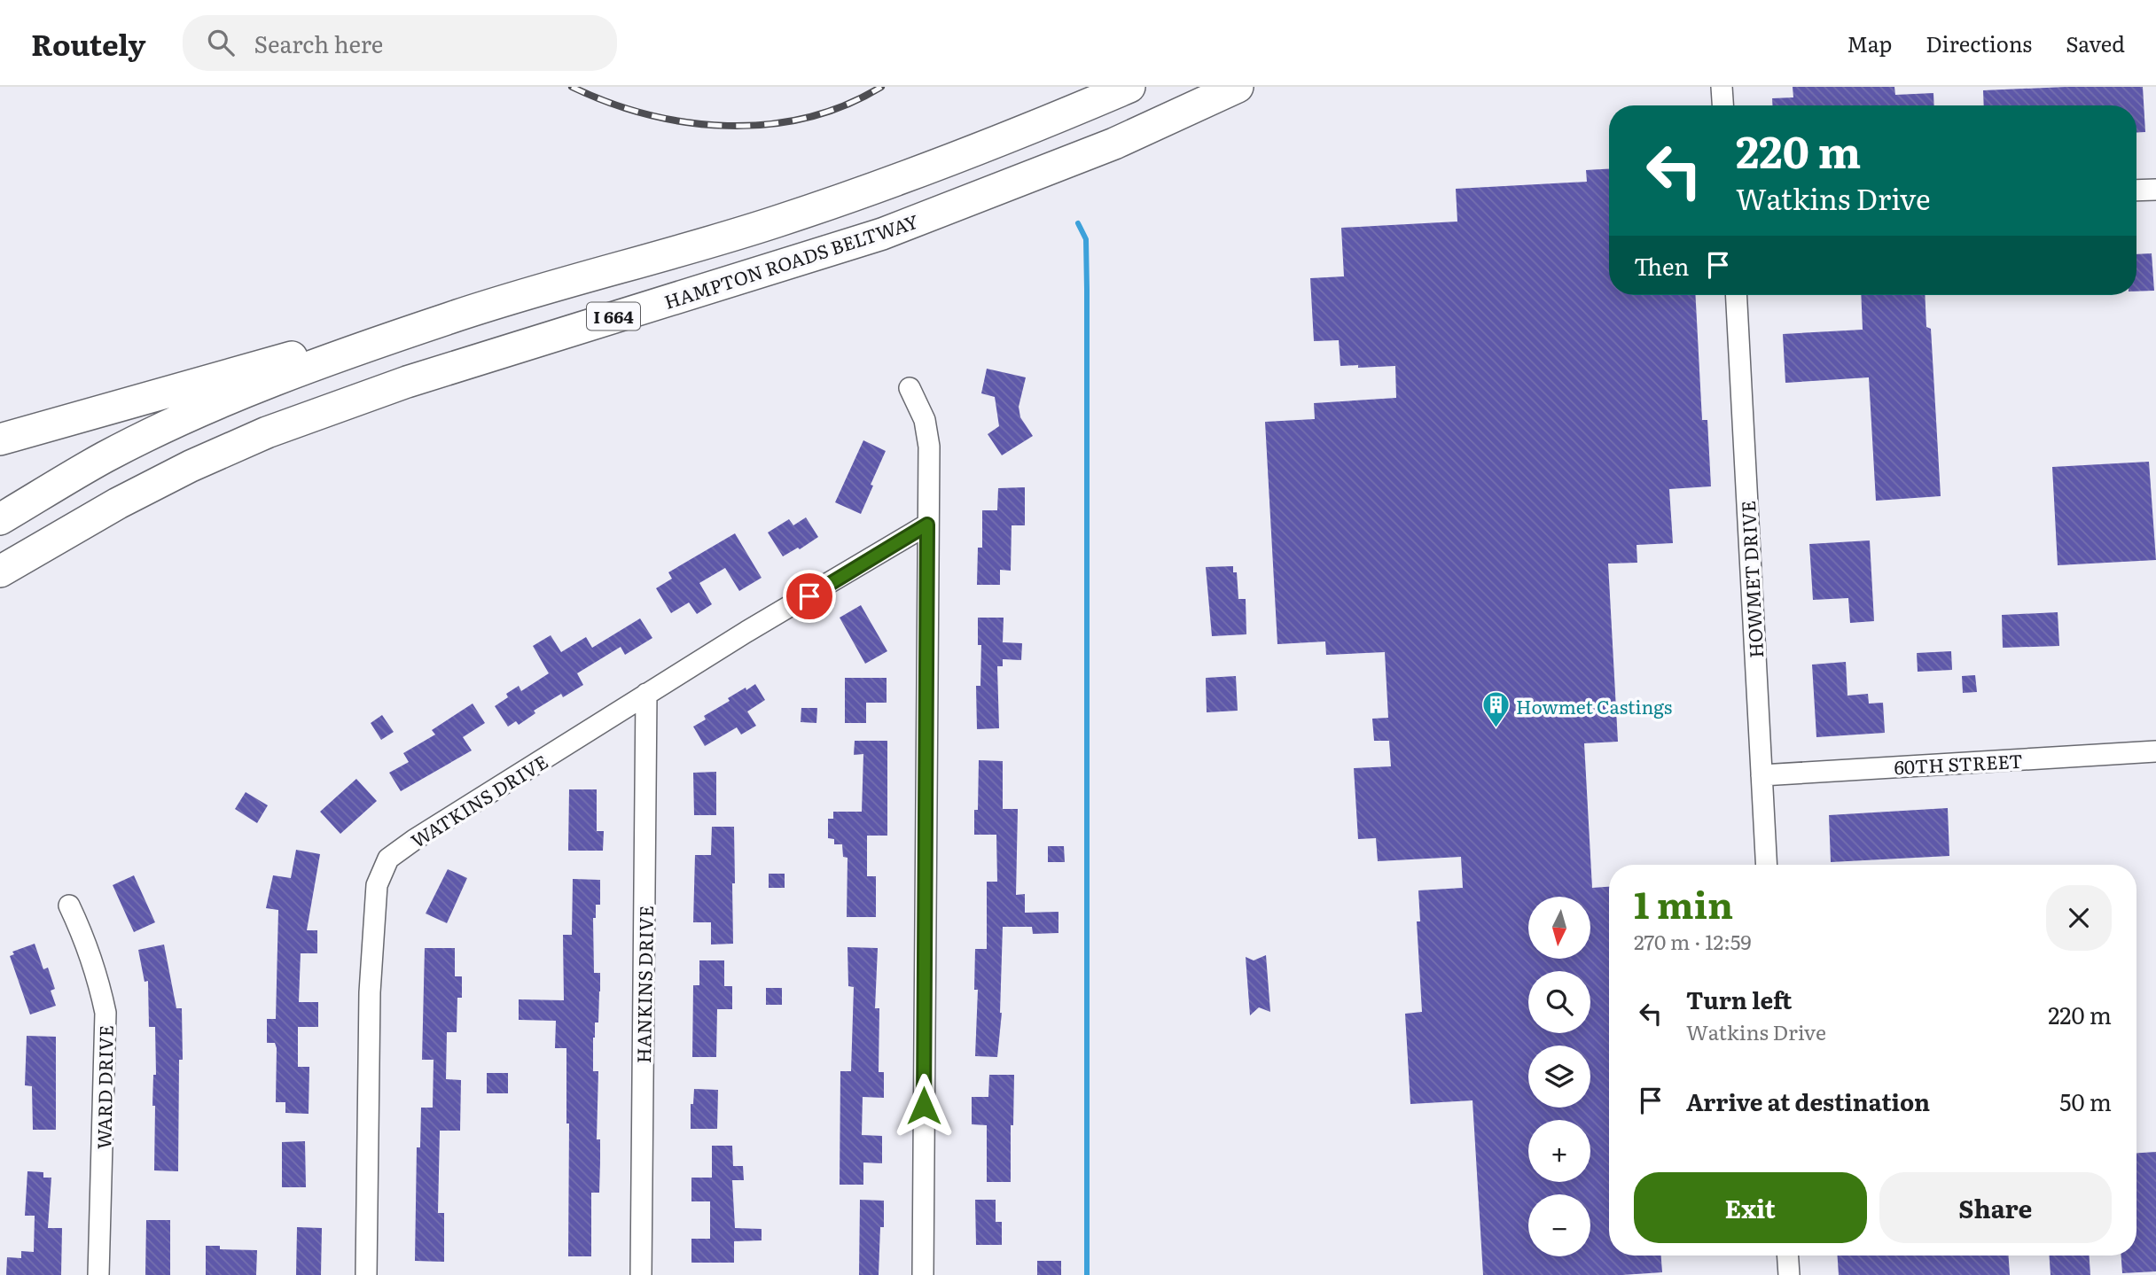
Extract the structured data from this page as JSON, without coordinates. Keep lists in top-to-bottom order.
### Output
{
  "streets": {
    "highway": ["HAMPTON ROADS BELTWAY", "I 664"],
    "street": [
      "HOWMET DRIVE",
      "60TH STREET",
      "WATKINS DRIVE",
      "HANKINS DRIVE",
      "WARD DRIVE"
    ]
  },
  "crossings": [
    ["HOWMET DRIVE", "60TH STREET"],
    ["WATKINS DRIVE", "HANKINS DRIVE"]
  ],
  "places": {
    "building": ["Howmet Castings"]
  },
  "north": "bottom",
  "page": {
    "header": "Routely",
    "search": "Search here",
    "nav": ["Map", "Directions", "Saved"],
    "turn": ["220 m", "Watkins Drive"],
    "then": "Then",
    "heading": ["1 min", "270 m · 12:59"],
    "map_buttons": ["+", "−"],
    "list": [
      {
        "name": "Turn left",
        "note": "Watkins Drive",
        "value": "220 m"
      },
      {
        "name": "Arrive at destination",
        "value": "50 m"
      }
    ],
    "buttons": ["Exit", "Share"]
  }
}
